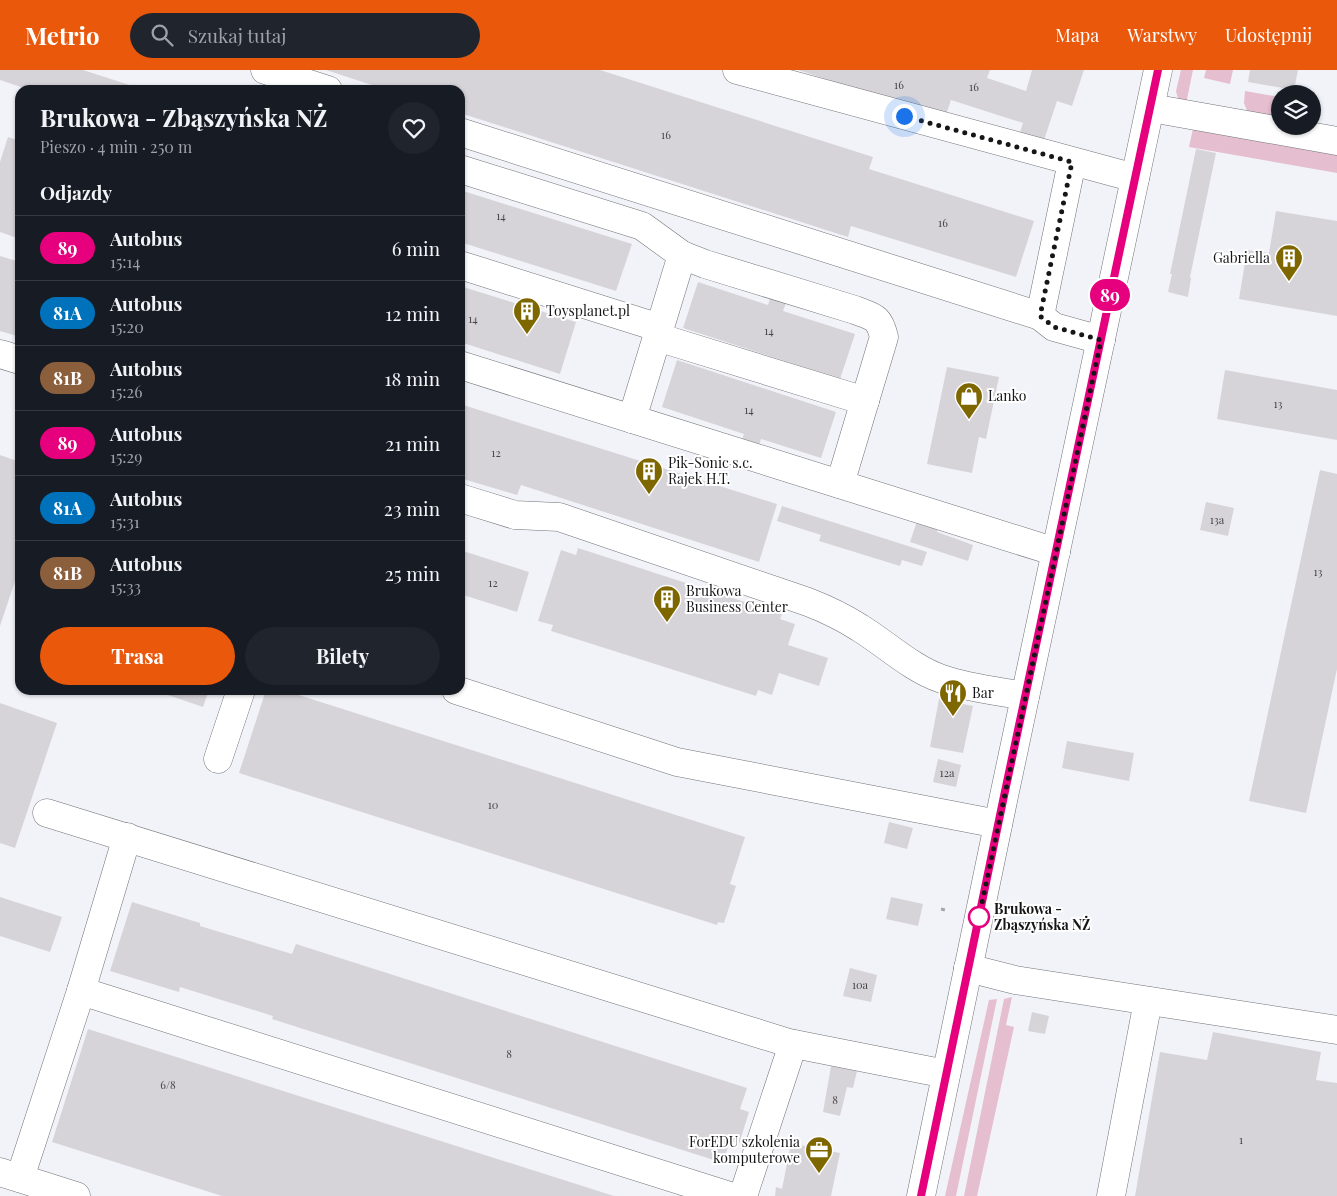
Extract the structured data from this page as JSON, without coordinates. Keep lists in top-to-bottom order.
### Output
{
  "places": {
    "building": [
      "Gabriella",
      "Toysplanet.pl",
      "Pik-Sonic s.c. Rajek H.T.",
      "Brukowa Business Center"
    ],
    "shop": ["Lanko"],
    "restaurant": ["Bar"],
    "other": ["Brukowa - Zbąszyńska NŻ"],
    "office": ["ForEDU szkolenia komputerowe"]
  },
  "lines": ["bus line 89"],
  "house_numbers": [
    "16",
    "16",
    "16",
    "14",
    "16",
    "14",
    "14",
    "13",
    "14",
    "12",
    "13a",
    "13",
    "12",
    "12a",
    "10",
    "10a",
    "8",
    "6/8",
    "8",
    "1"
  ],
  "page": {
    "header": "Metrio",
    "search": "Szukaj tutaj",
    "nav": ["Mapa", "Warstwy", "Udostępnij"],
    "on_map": "89",
    "heading": [
      ["Brukowa - Zbąszyńska NŻ", "Pieszo · 4 min · 250 m"],
      "Odjazdy"
    ],
    "list": [
      {
        "mark": "89",
        "name": "Autobus",
        "note": "15:14",
        "value": "6 min"
      },
      {
        "mark": "81A",
        "name": "Autobus",
        "note": "15:20",
        "value": "12 min"
      },
      {
        "mark": "81B",
        "name": "Autobus",
        "note": "15:26",
        "value": "18 min"
      },
      {
        "mark": "89",
        "name": "Autobus",
        "note": "15:29",
        "value": "21 min"
      },
      {
        "mark": "81A",
        "name": "Autobus",
        "note": "15:31",
        "value": "23 min"
      },
      {
        "mark": "81B",
        "name": "Autobus",
        "note": "15:33",
        "value": "25 min"
      }
    ],
    "buttons": ["Trasa", "Bilety"]
  }
}
